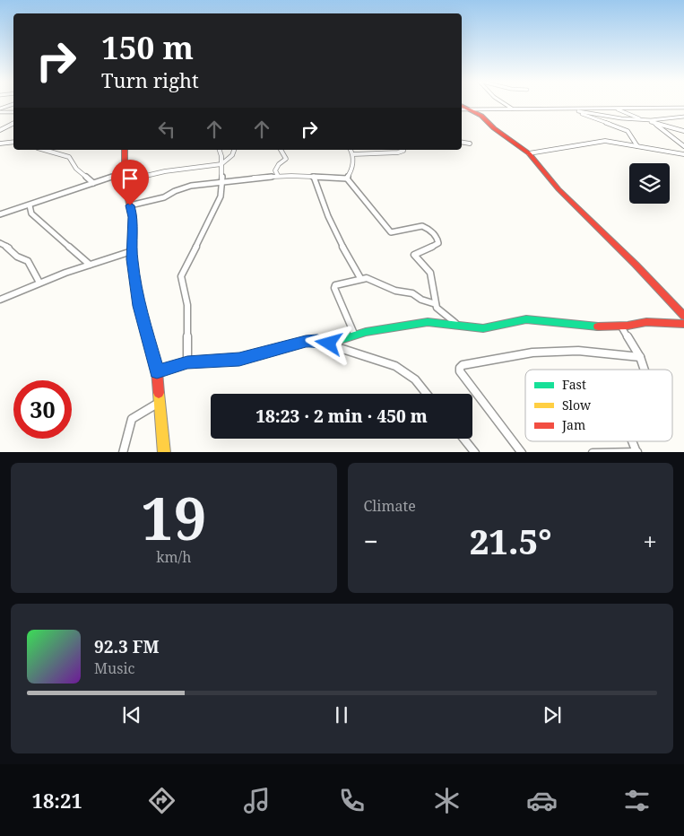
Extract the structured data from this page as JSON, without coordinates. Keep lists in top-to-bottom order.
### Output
{
  "legend": ["Fast", "Slow", "Jam"],
  "page": {
    "turn": ["150 m", "Turn right"],
    "limit": "30",
    "trip": "18:23 · 2 min · 450 m",
    "tile": [
      ["19", "km/h"],
      "Climate"
    ],
    "heat": ["−", "21.5°", "+"],
    "song": ["92.3 FM", "Music"],
    "tabs": "18:21"
  }
}
